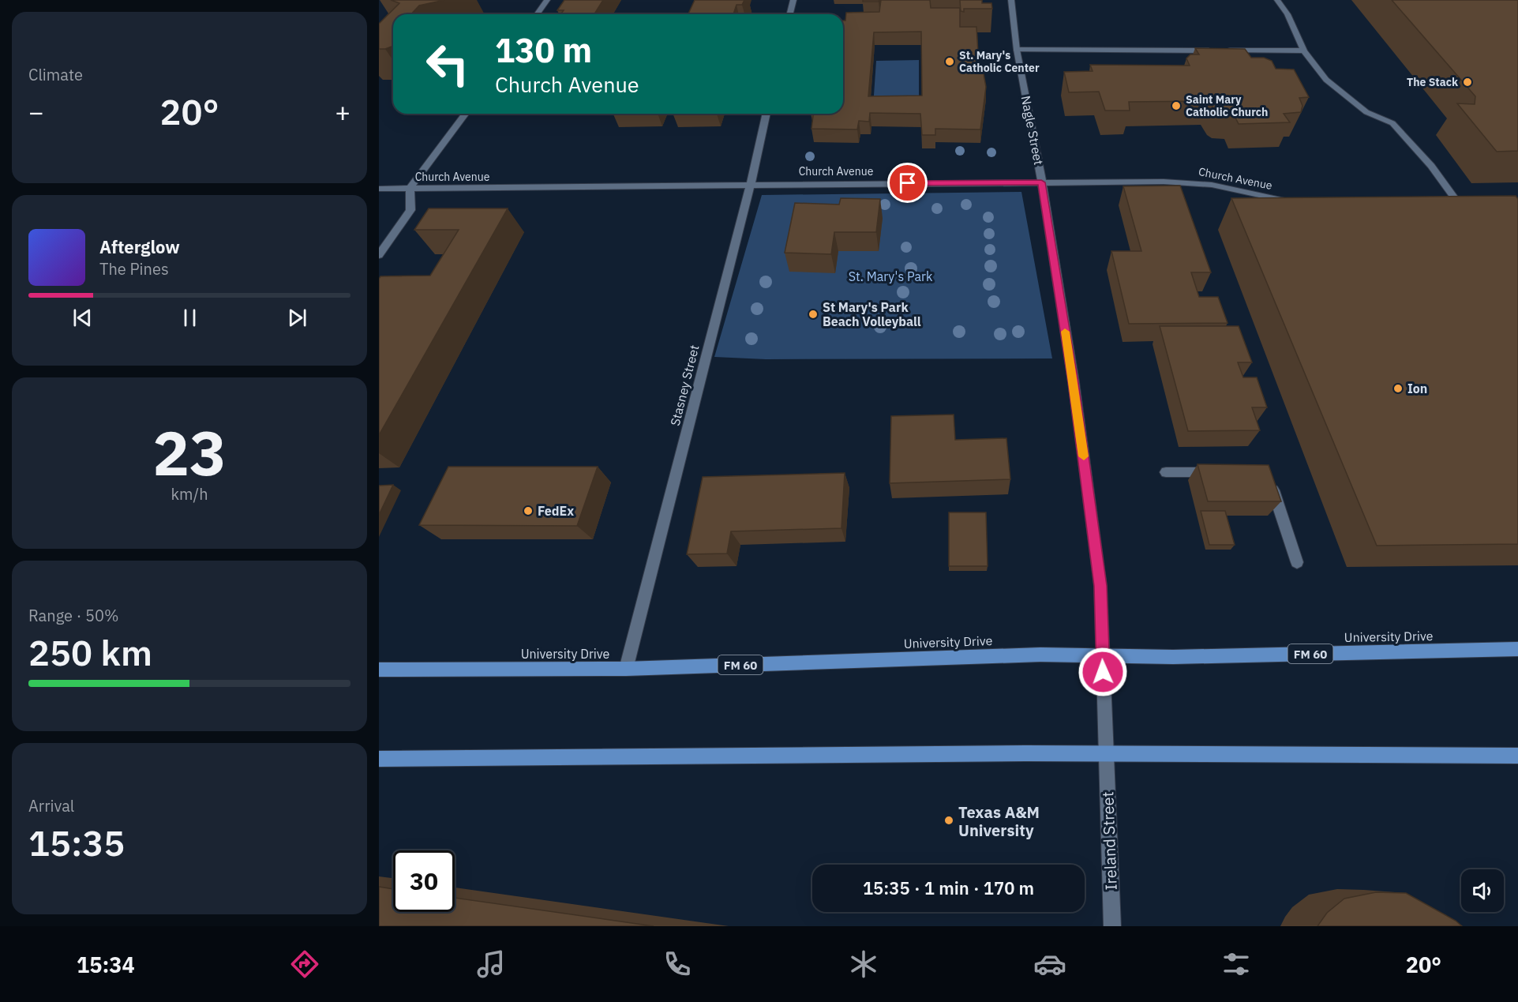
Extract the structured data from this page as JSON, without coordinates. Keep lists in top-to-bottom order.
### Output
{
  "streets": {
    "main road": ["University Drive", "FM 60"],
    "street": [
      "Nagle Street",
      "Church Avenue",
      "Stasney Street",
      "Ireland Street"
    ]
  },
  "crossings": [
    ["Nagle Street", "Church Avenue"],
    ["Nagle Street", "University Drive"],
    ["Nagle Street", "Ireland Street"],
    ["Church Avenue", "Stasney Street"],
    ["Stasney Street", "University Drive"]
  ],
  "parks": ["St. Mary's Park"],
  "places": [
    "St. Mary's Catholic Center",
    "The Stack",
    "Saint Mary Catholic Church",
    "St Mary's Park Beach Volleyball",
    "Ion",
    "FedEx",
    "Texas A&M University"
  ],
  "page": {
    "tile": [
      "Climate",
      ["23", "km/h"],
      ["Range · 50%", "250 km"],
      ["Arrival", "15:35"]
    ],
    "turn": ["130 m", "Church Avenue"],
    "heat": ["−", "20°", "+"],
    "song": ["Afterglow", "The Pines"],
    "limit": "30",
    "trip": "15:35 · 1 min · 170 m",
    "tabs": ["15:34", "20°"]
  }
}
